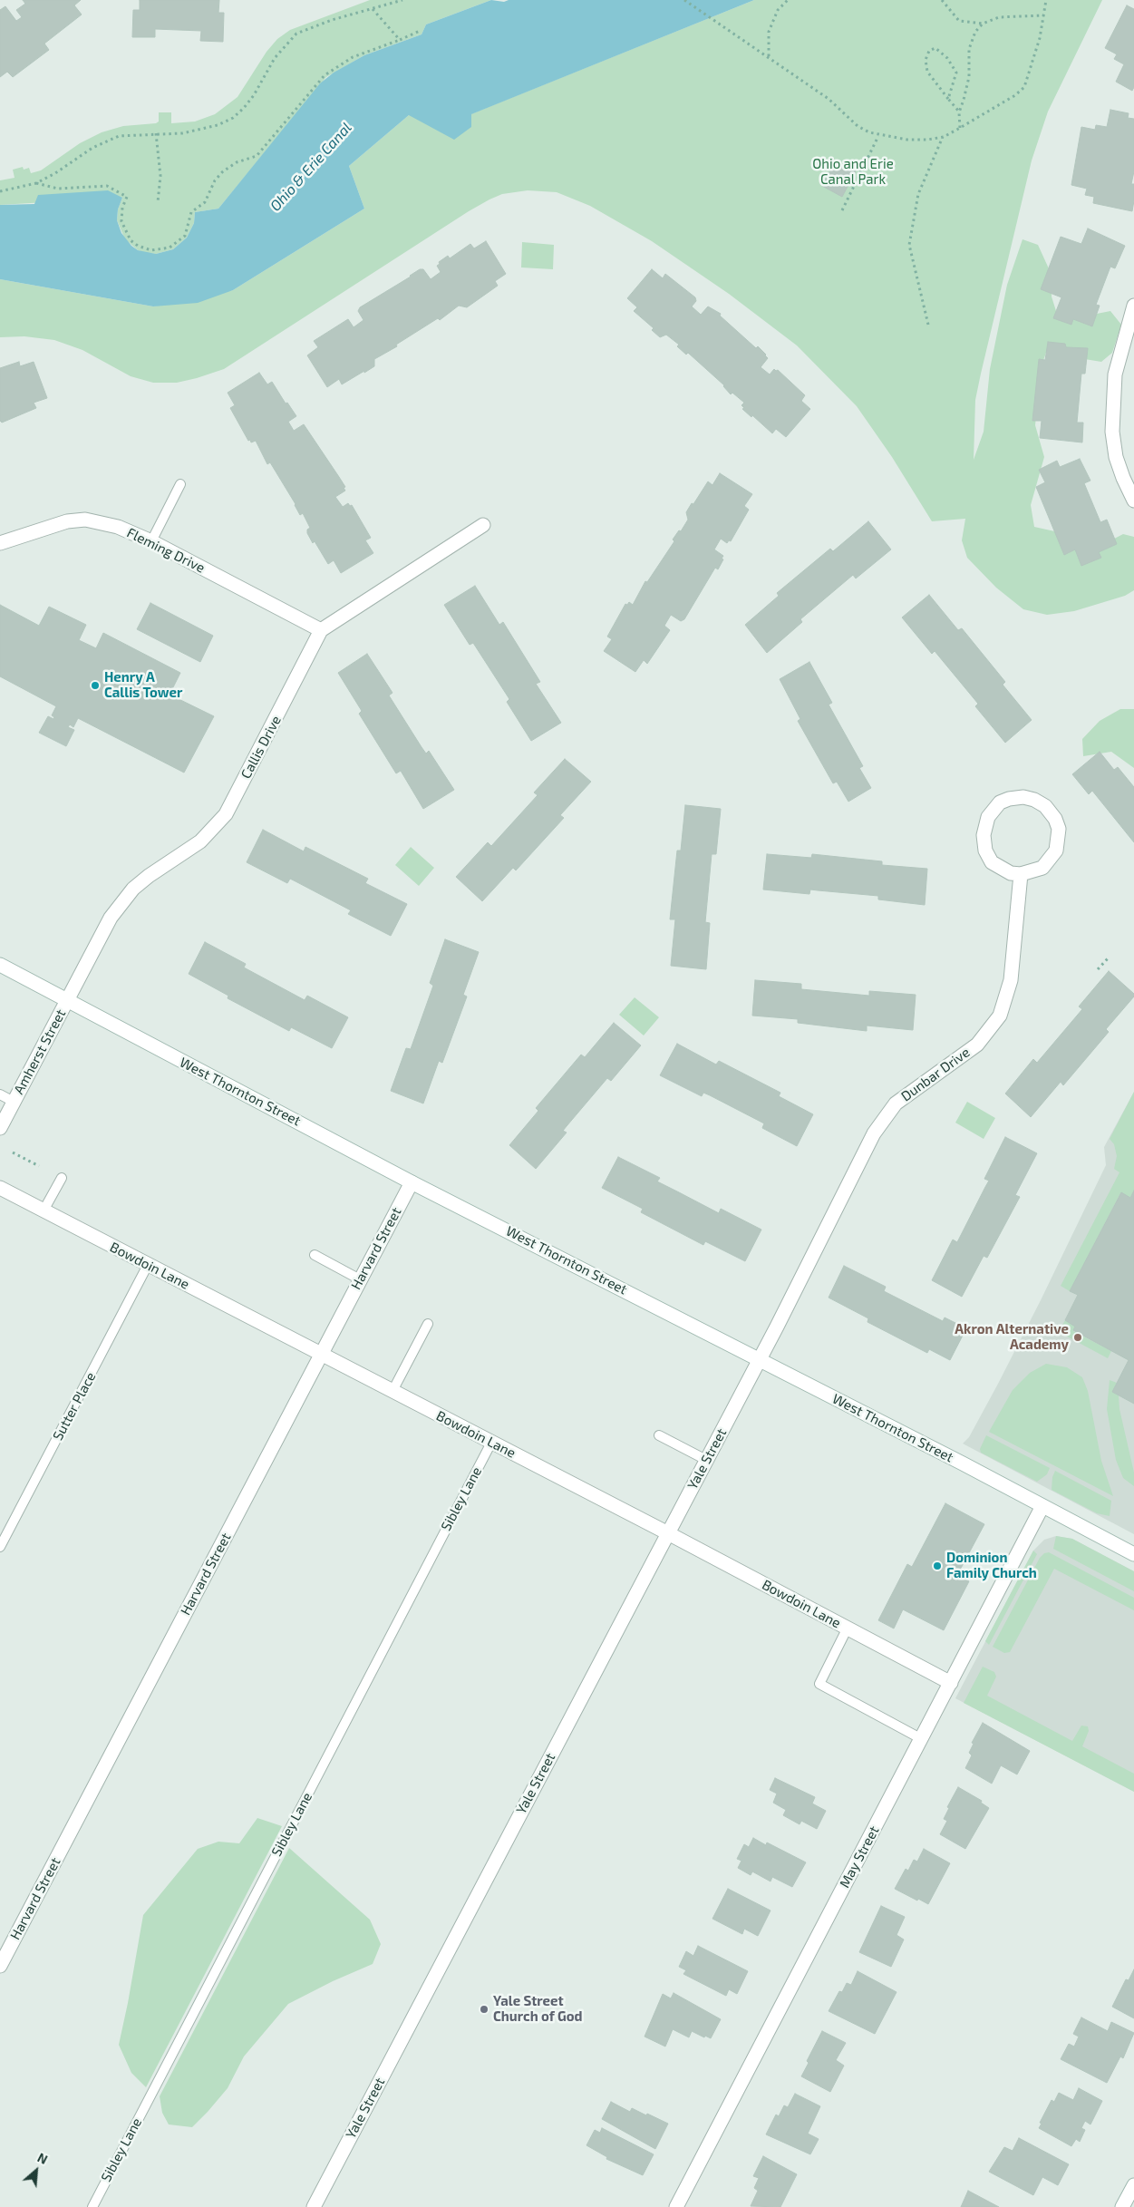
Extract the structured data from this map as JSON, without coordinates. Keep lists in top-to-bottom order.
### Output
{
  "streets": {
    "street": [
      "Fleming Drive",
      "Callis Drive",
      "Amherst Street",
      "Dunbar Drive",
      "West Thornton Street",
      "Harvard Street",
      "Bowdoin Lane",
      "Yale Street",
      "May Street"
    ],
    "lane": ["Sutter Place", "Sibley Lane"]
  },
  "crossings": [
    ["Fleming Drive", "Callis Drive"],
    ["Callis Drive", "Amherst Street"],
    ["Callis Drive", "West Thornton Street"],
    ["Amherst Street", "West Thornton Street"],
    ["Dunbar Drive", "West Thornton Street"],
    ["Dunbar Drive", "Yale Street"],
    ["West Thornton Street", "Harvard Street"],
    ["West Thornton Street", "Yale Street"],
    ["West Thornton Street", "May Street"],
    ["Harvard Street", "Bowdoin Lane"],
    ["Bowdoin Lane", "Sutter Place"],
    ["Bowdoin Lane", "Yale Street"],
    ["Bowdoin Lane", "Sibley Lane"],
    ["Bowdoin Lane", "May Street"]
  ],
  "water": ["Ohio & Erie Canal"],
  "parks": ["Ohio and Erie Canal Park"],
  "places": [
    "Henry A Callis Tower",
    "Akron Alternative Academy",
    "Dominion Family Church",
    "Yale Street Church of God"
  ],
  "north": "top right"
}
